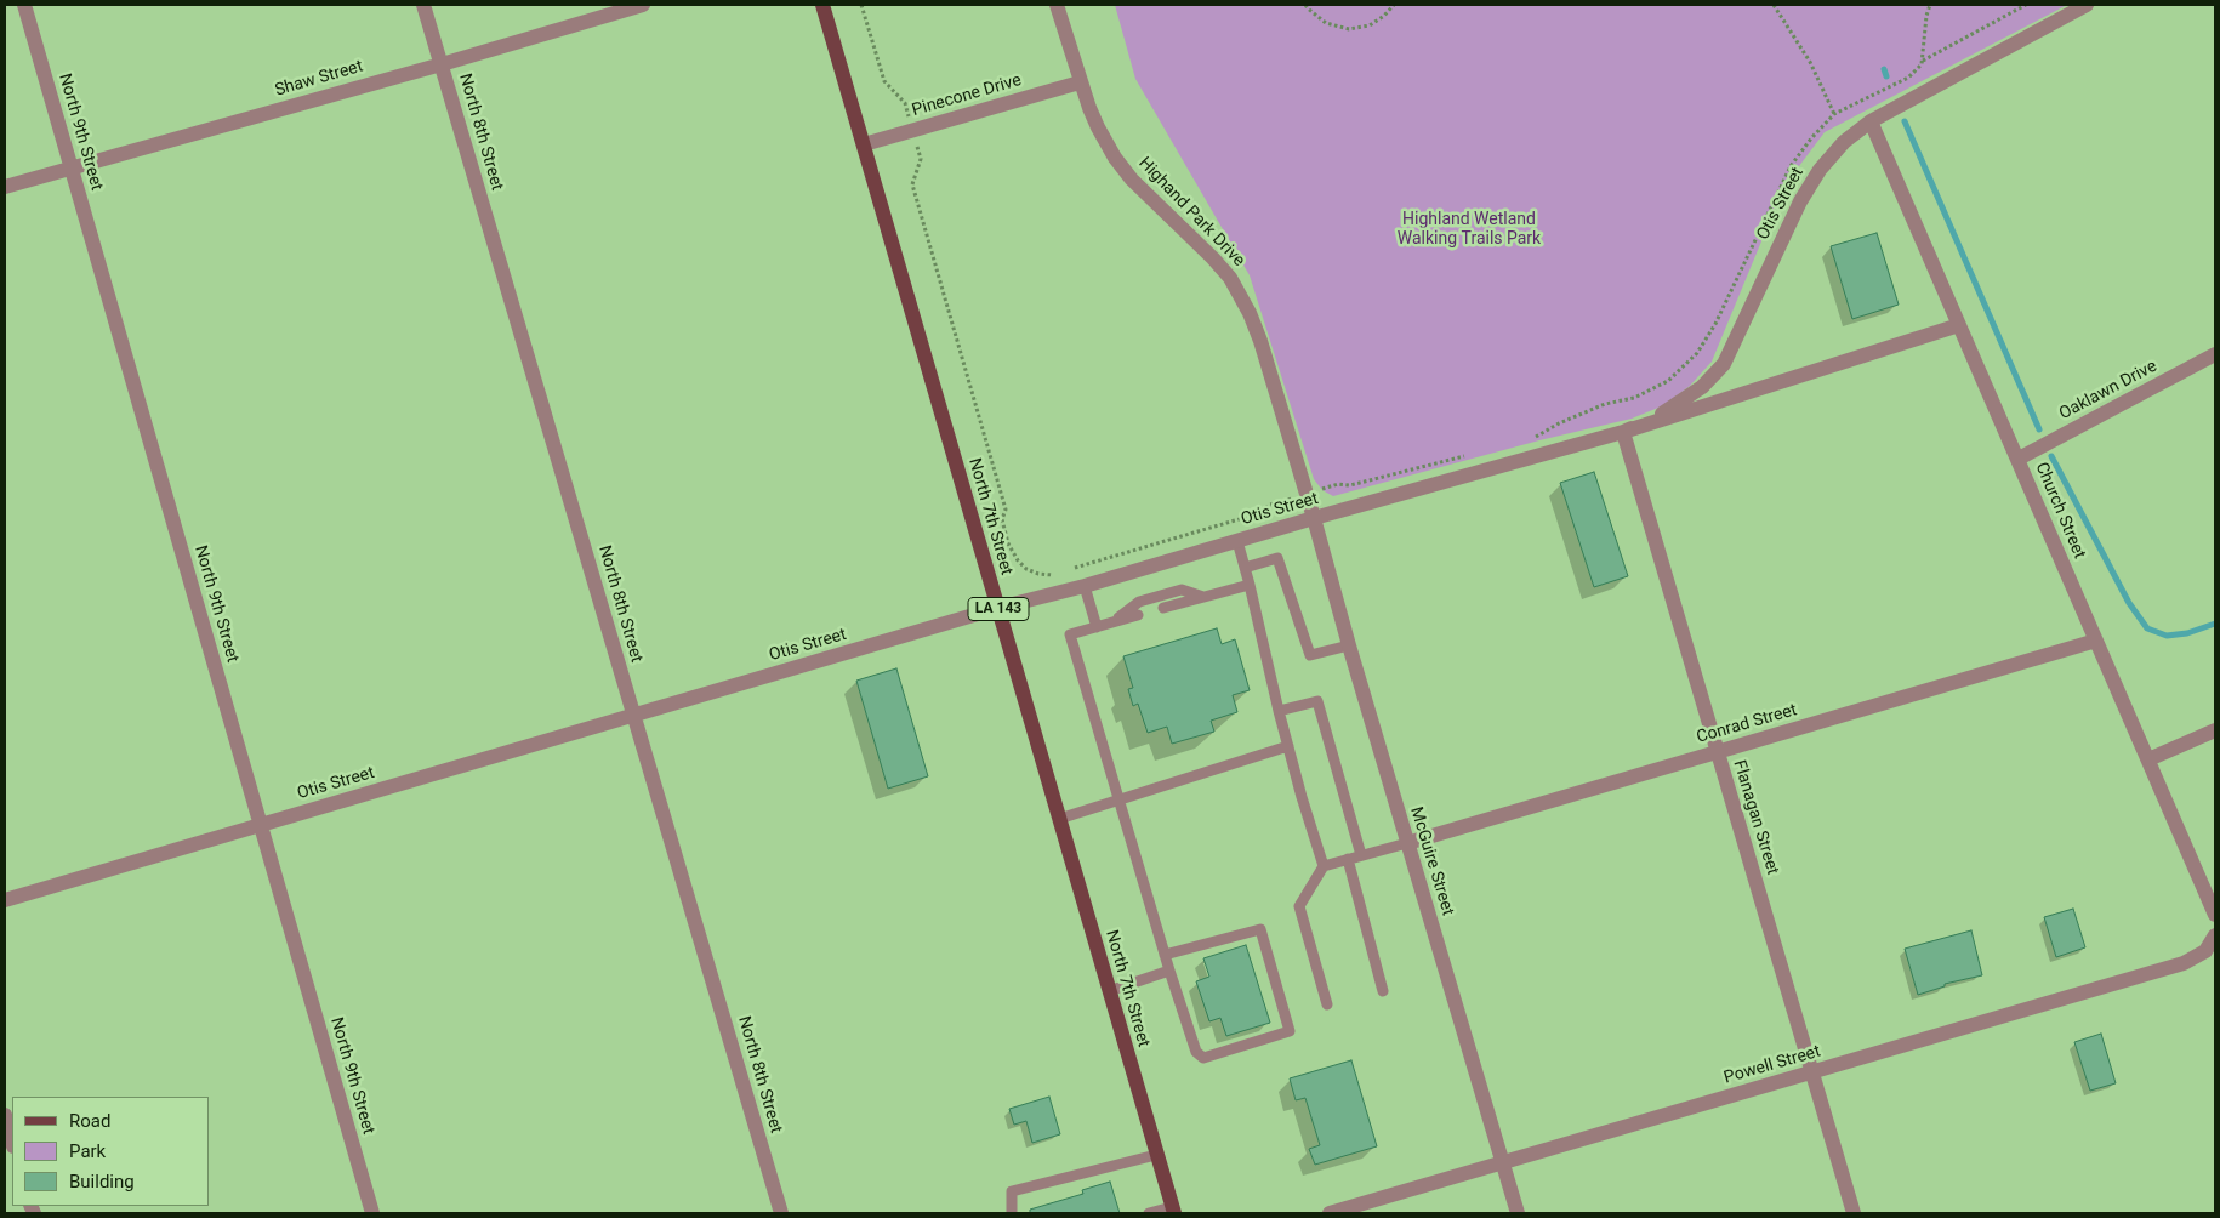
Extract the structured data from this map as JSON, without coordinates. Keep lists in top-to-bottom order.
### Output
{
  "streets": {
    "main road": ["North 7th Street", "LA 143"],
    "street": [
      "Shaw Street",
      "Pinecone Drive",
      "North 9th Street",
      "North 8th Street",
      "Otis Street",
      "Highand Park Drive",
      "Oaklawn Drive",
      "Church Street",
      "Conrad Street",
      "Flanagan Street",
      "McGuire Street",
      "Powell Street"
    ]
  },
  "crossings": [
    ["Shaw Street", "North 9th Street"],
    ["Shaw Street", "North 8th Street"],
    ["Pinecone Drive", "Highand Park Drive"],
    ["Pinecone Drive", "North 7th Street"],
    ["North 9th Street", "Otis Street"],
    ["North 8th Street", "Otis Street"],
    ["Otis Street", "Highand Park Drive"],
    ["Otis Street", "Church Street"],
    ["Otis Street", "North 7th Street"],
    ["Otis Street", "Flanagan Street"],
    ["Otis Street", "McGuire Street"],
    ["Highand Park Drive", "McGuire Street"],
    ["Oaklawn Drive", "Church Street"],
    ["Church Street", "Conrad Street"],
    ["Conrad Street", "Flanagan Street"],
    ["Conrad Street", "McGuire Street"],
    ["Flanagan Street", "Powell Street"],
    ["McGuire Street", "Powell Street"]
  ],
  "parks": ["Highland Wetland Walking Trails Park"],
  "legend": ["Road", "Park", "Building"]
}
